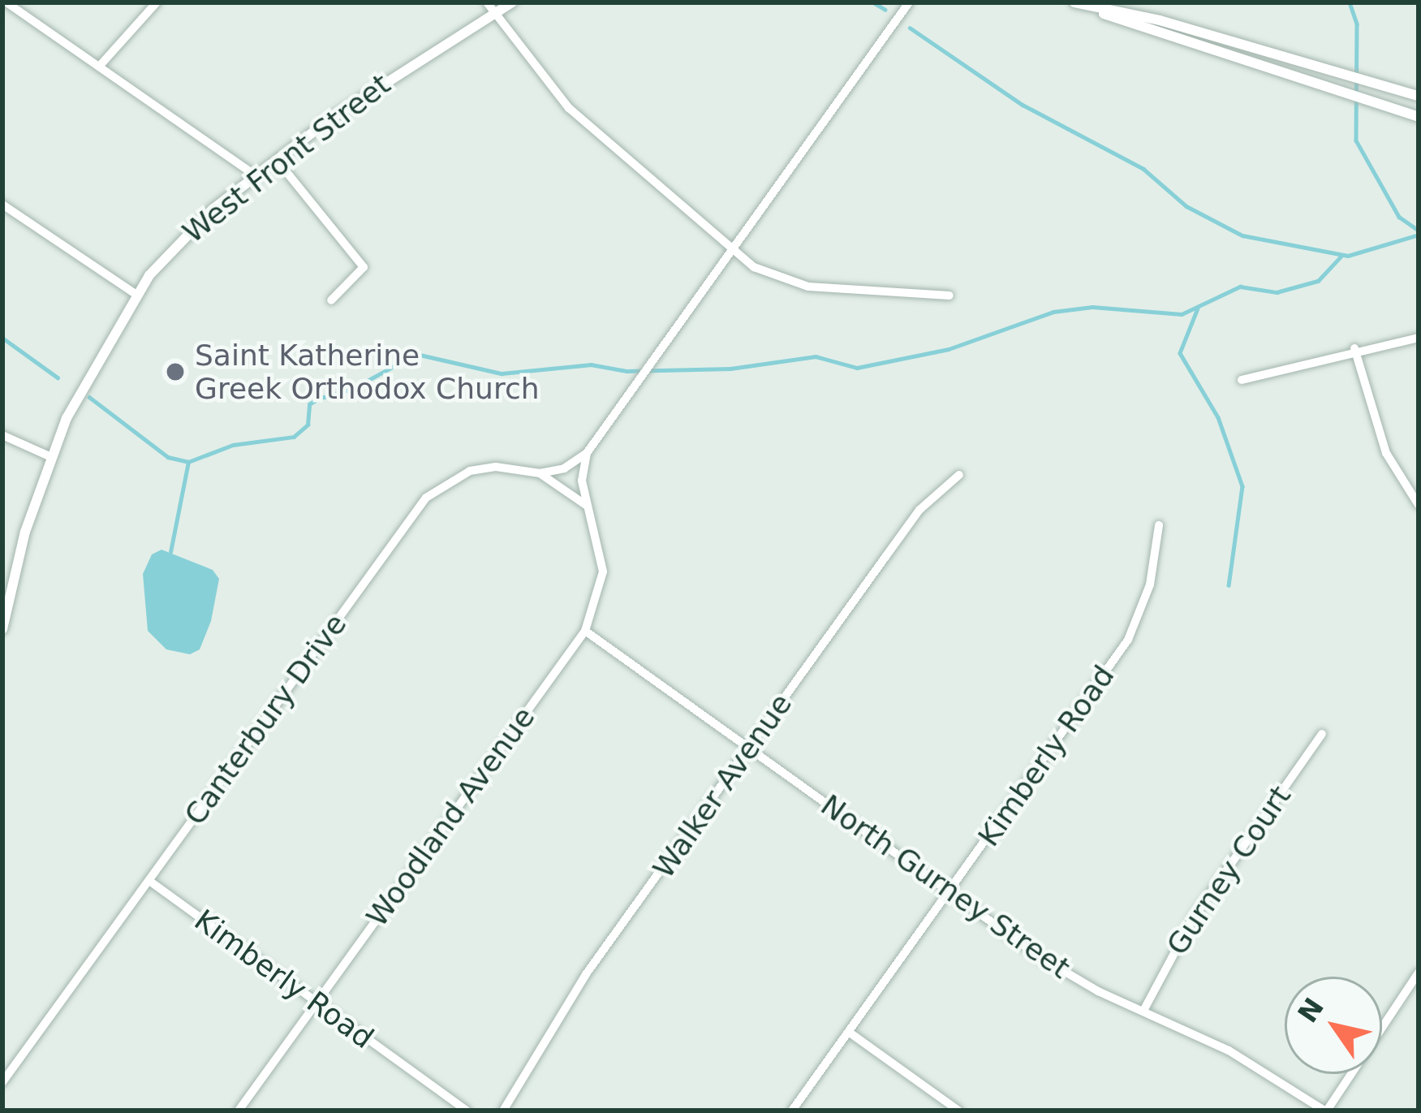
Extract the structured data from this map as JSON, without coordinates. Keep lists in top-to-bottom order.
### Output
{
  "streets": {
    "street": [
      "West Front Street",
      "Canterbury Drive",
      "Kimberly Road",
      "Walker Avenue",
      "Woodland Avenue",
      "Gurney Court",
      "North Gurney Street"
    ]
  },
  "crossings": [
    ["Canterbury Drive", "Kimberly Road"],
    ["Canterbury Drive", "Woodland Avenue"],
    ["Kimberly Road", "Woodland Avenue"],
    ["Kimberly Road", "North Gurney Street"],
    ["Walker Avenue", "North Gurney Street"],
    ["Woodland Avenue", "North Gurney Street"],
    ["Gurney Court", "North Gurney Street"]
  ],
  "places": ["Saint Katherine Greek Orthodox Church"],
  "north": "top left"
}
